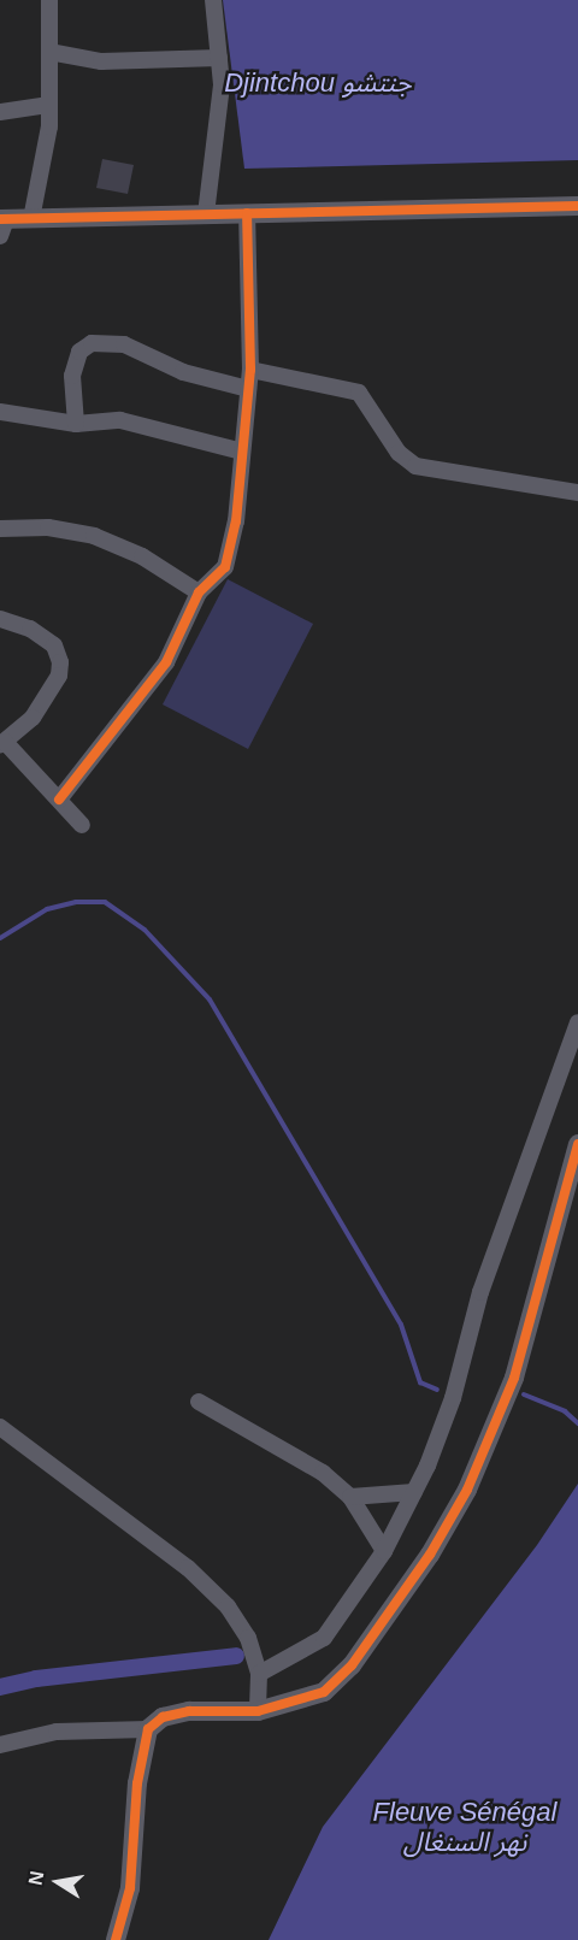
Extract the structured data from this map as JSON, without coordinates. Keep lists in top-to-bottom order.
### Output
{
  "water": ["Djintchou جنتشو", "Fleuve Sénégal نهر السنغال"],
  "north": "left"
}
